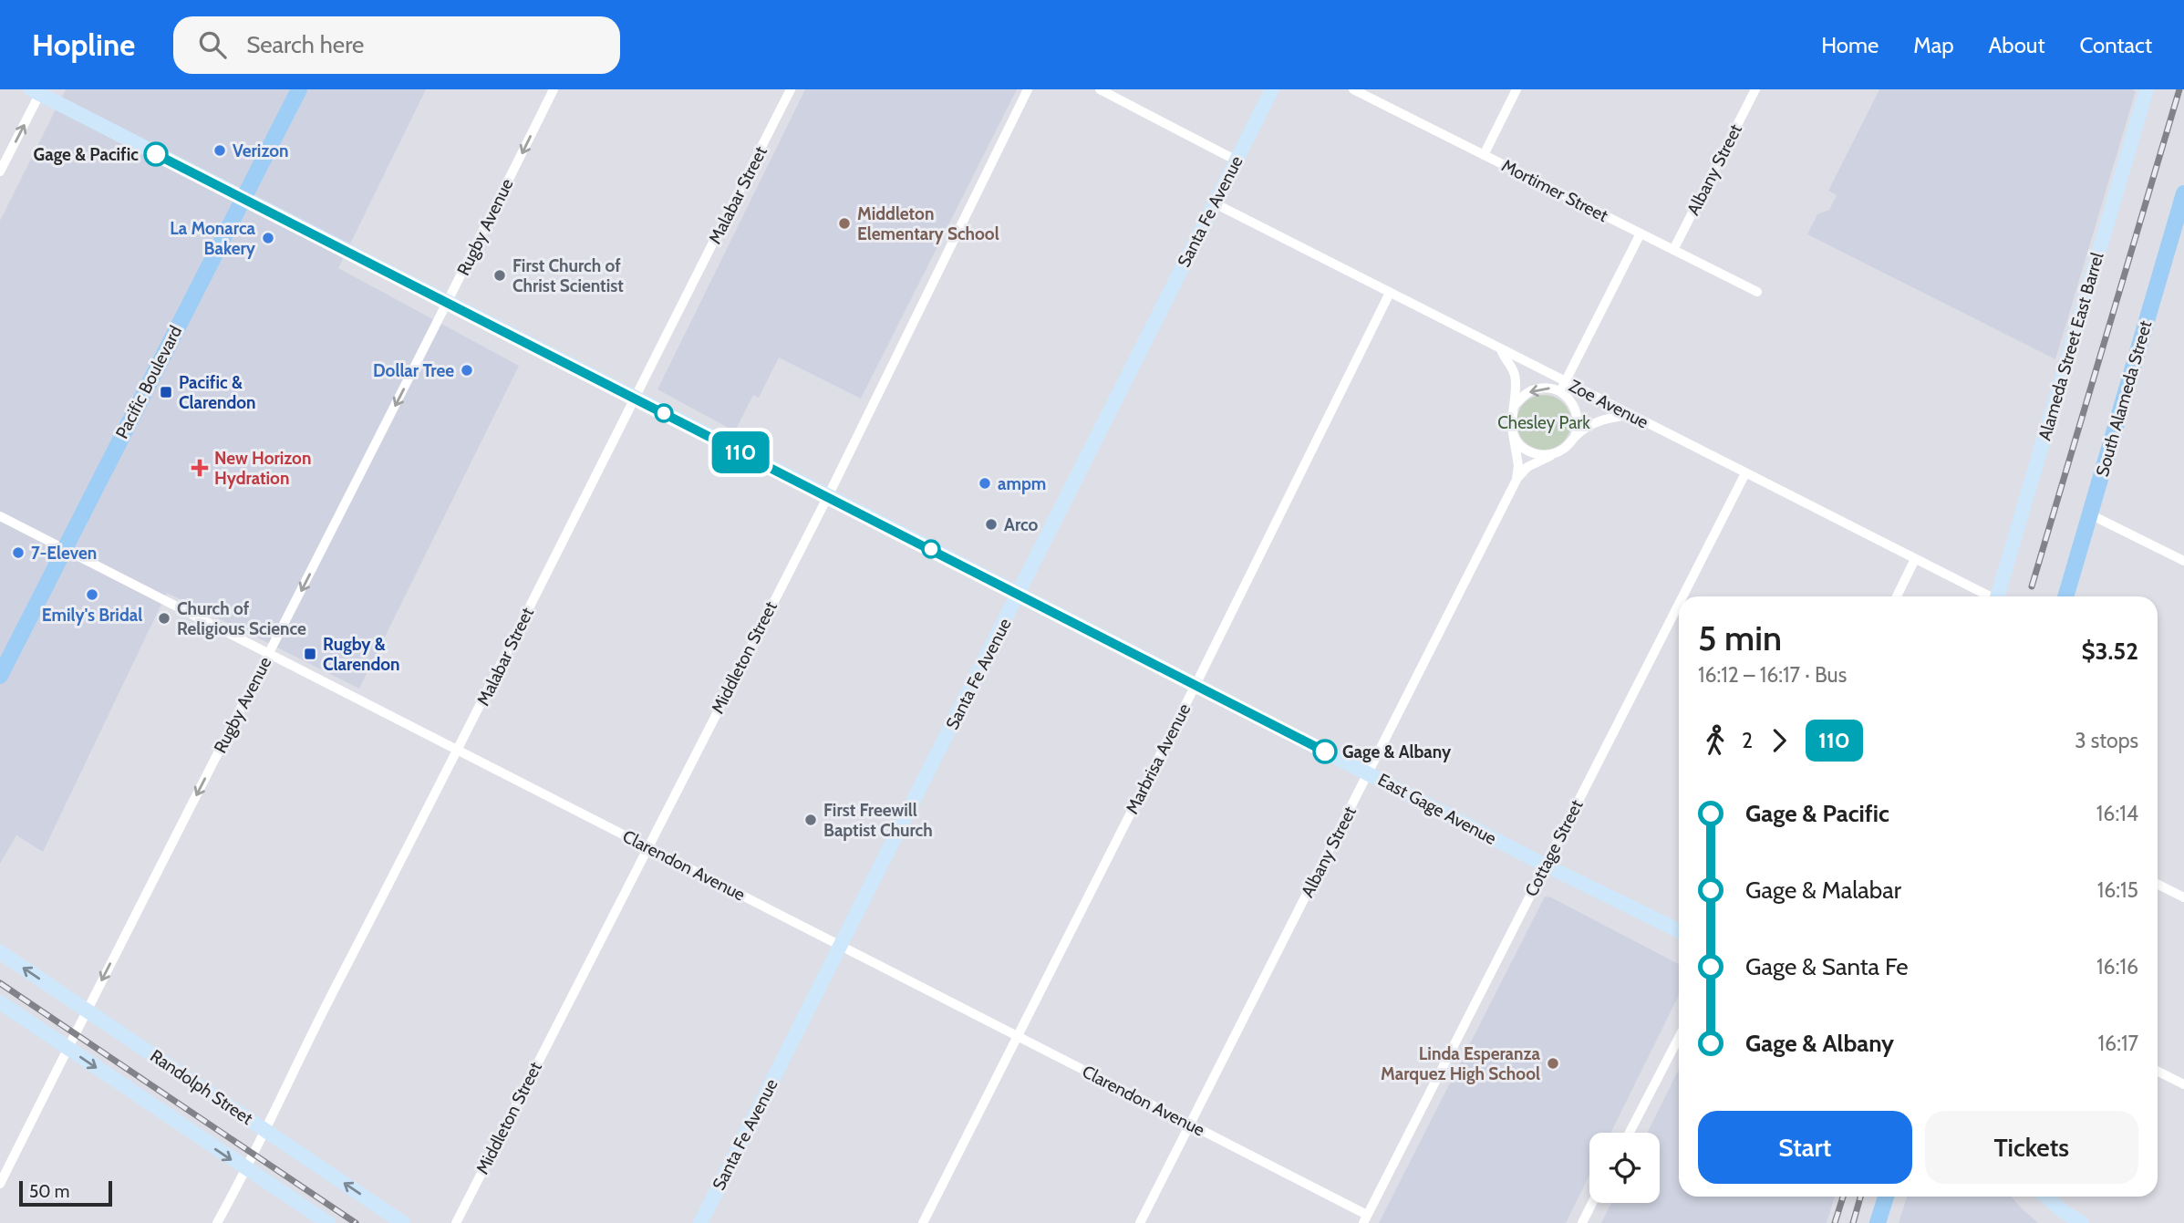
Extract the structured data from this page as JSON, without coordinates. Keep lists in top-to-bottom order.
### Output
{
  "streets": {
    "main road": [
      "Santa Fe Avenue",
      "Alameda Street East Barrel",
      "Pacific Boulevard",
      "South Alameda Street",
      "East Gage Avenue",
      "Randolph Street"
    ],
    "street": [
      "Albany Street",
      "Mortimer Street",
      "Malabar Street",
      "Rugby Avenue",
      "Zoe Avenue",
      "Middleton Street",
      "Marbrisa Avenue",
      "Cottage Street",
      "Clarendon Avenue"
    ]
  },
  "crossings": [
    ["Albany Street", "Mortimer Street"],
    ["Albany Street", "Zoe Avenue"],
    ["Albany Street", "East Gage Avenue"],
    ["Albany Street", "Clarendon Avenue"],
    ["Malabar Street", "East Gage Avenue"],
    ["Malabar Street", "Clarendon Avenue"],
    ["Malabar Street", "Randolph Street"],
    ["Santa Fe Avenue", "Zoe Avenue"],
    ["Santa Fe Avenue", "East Gage Avenue"],
    ["Santa Fe Avenue", "Clarendon Avenue"],
    ["Rugby Avenue", "East Gage Avenue"],
    ["Rugby Avenue", "Clarendon Avenue"],
    ["Rugby Avenue", "Randolph Street"],
    ["Pacific Boulevard", "East Gage Avenue"],
    ["Pacific Boulevard", "Clarendon Avenue"],
    ["Zoe Avenue", "Marbrisa Avenue"],
    ["Zoe Avenue", "Cottage Street"],
    ["Middleton Street", "East Gage Avenue"],
    ["Middleton Street", "Clarendon Avenue"],
    ["Marbrisa Avenue", "East Gage Avenue"],
    ["Marbrisa Avenue", "Clarendon Avenue"],
    ["East Gage Avenue", "Cottage Street"],
    ["Cottage Street", "Clarendon Avenue"]
  ],
  "one_way": ["Rugby Avenue"],
  "parks": ["Chesley Park"],
  "places": {
    "other": [
      "Verizon",
      "Gage & Pacific",
      "Middleton Elementary School",
      "La Monarca Bakery",
      "First Church of Christ Scientist",
      "Dollar Tree",
      "ampm",
      "Arco",
      "7-Eleven",
      "Emily's Bridal",
      "Church of Religious Science",
      "Gage & Albany",
      "First Freewill Baptist Church",
      "Linda Esperanza Marquez High School"
    ],
    "transit": ["Pacific & Clarendon", "Rugby & Clarendon"],
    "health": ["New Horizon Hydration"]
  },
  "lines": ["bus line 110"],
  "scale_bar": "50 m",
  "page": {
    "header": "Hopline",
    "search": "Search here",
    "nav": [
      "Home",
      "Map",
      "About",
      "Contact"
    ],
    "on_map": "110",
    "heading": ["5 min", "16:12 – 16:17 · Bus", "$3.52"],
    "legs": ["2", "110", "3 stops"],
    "list": [
      {
        "name": "Gage & Pacific",
        "value": "16:14"
      },
      {
        "name": "Gage & Malabar",
        "value": "16:15"
      },
      {
        "name": "Gage & Santa Fe",
        "value": "16:16"
      },
      {
        "name": "Gage & Albany",
        "value": "16:17"
      }
    ],
    "buttons": ["Start", "Tickets"],
    "scale": "50 m"
  }
}
